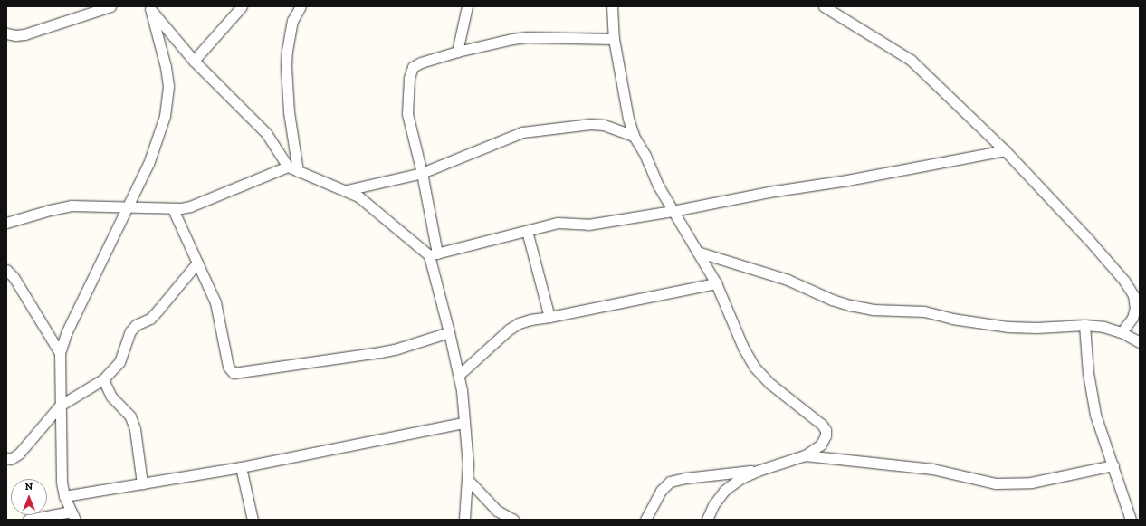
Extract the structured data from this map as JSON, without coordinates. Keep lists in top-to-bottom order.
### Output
{
  "north": "top"
}
